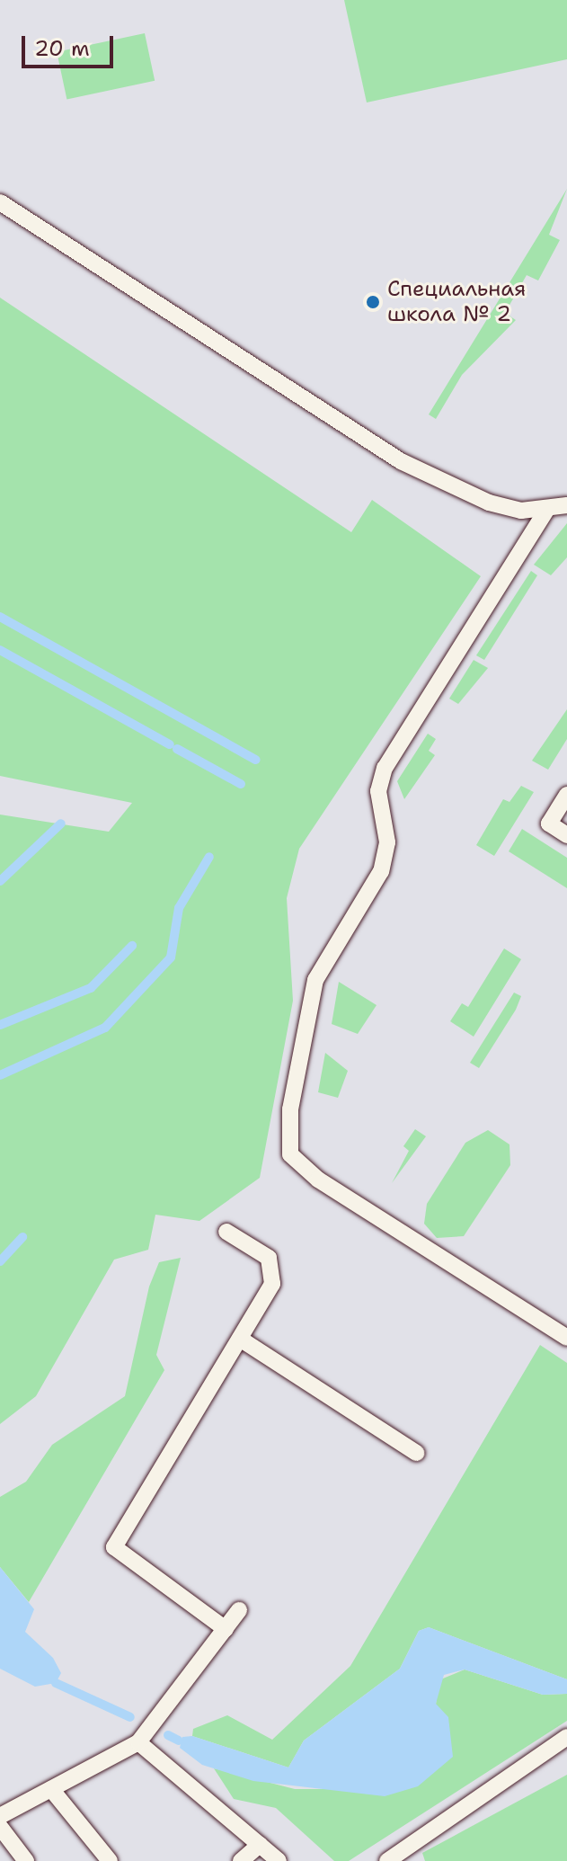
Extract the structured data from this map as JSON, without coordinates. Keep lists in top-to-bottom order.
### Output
{
  "places": ["Специальная школа № 2"],
  "scale_bar": "20 m"
}
